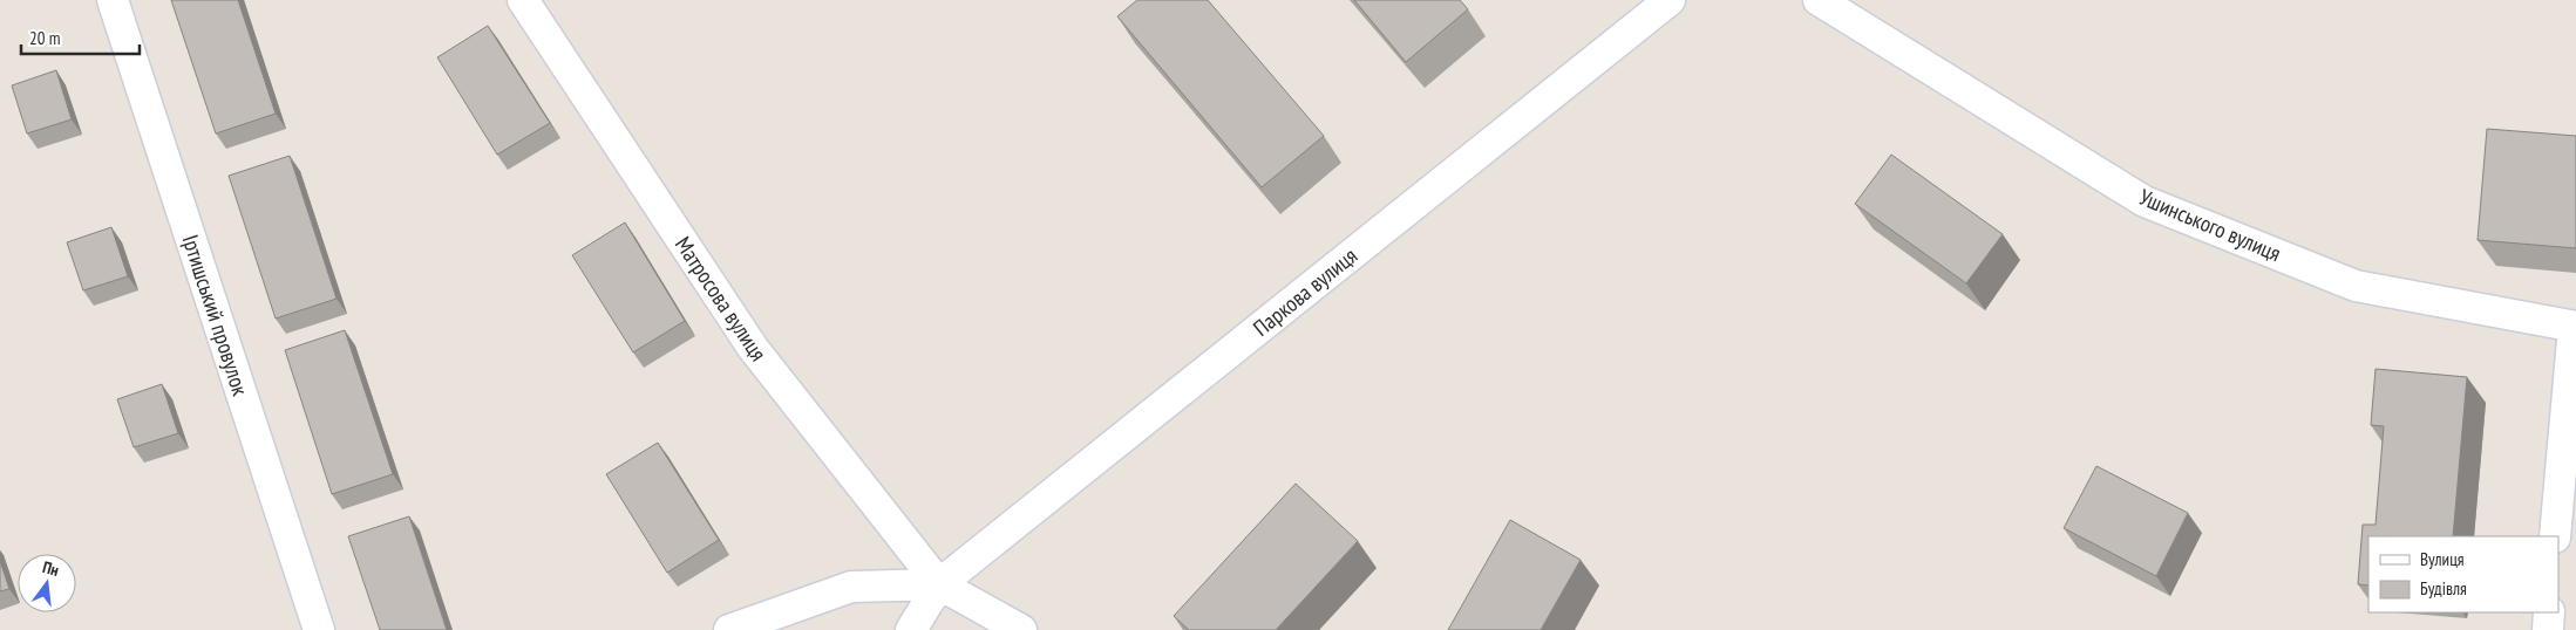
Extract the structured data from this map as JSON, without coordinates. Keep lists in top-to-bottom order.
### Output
{
  "streets": {
    "street": [
      "Ушинського вулиця",
      "Паркова вулиця",
      "Матросова вулиця",
      "Іртишський провулок"
    ]
  },
  "crossings": [
    ["Паркова вулиця", "Матросова вулиця"]
  ],
  "legend": ["Вулиця", "Будівля"],
  "scale_bar": "20 m",
  "north": "top"
}
